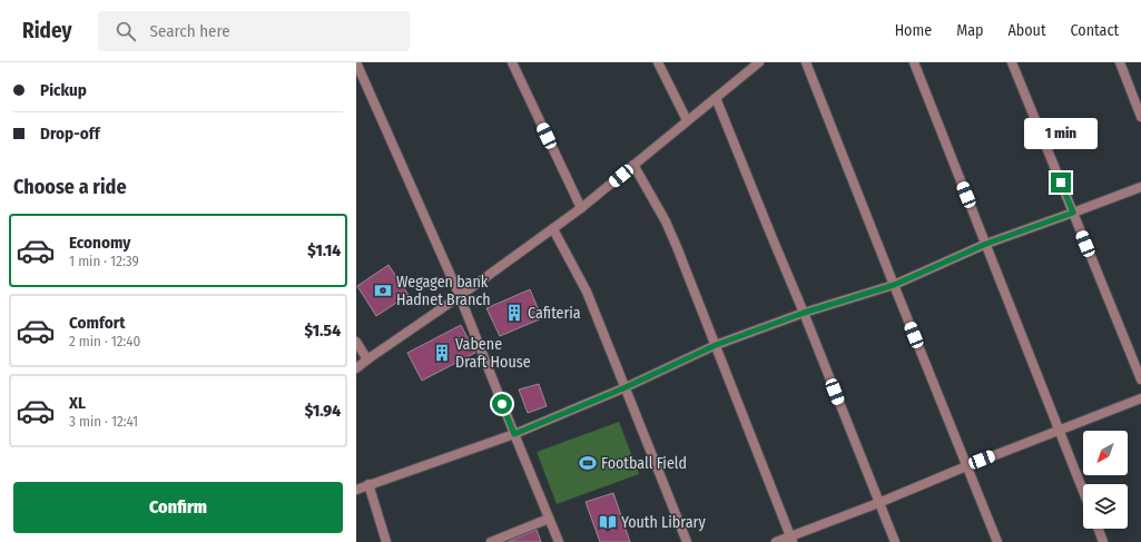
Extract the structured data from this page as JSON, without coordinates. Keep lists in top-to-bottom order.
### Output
{
  "places": {
    "bank": ["Wegagen bank Hadnet Branch"],
    "building": ["Cafiteria", "Vabene Draft House"],
    "sports": ["Football Field"],
    "library": ["Youth Library"]
  },
  "north": "bottom left",
  "page": {
    "header": "Ridey",
    "search": "Search here",
    "nav": [
      "Home",
      "Map",
      "About",
      "Contact"
    ],
    "banner": ["Pickup", "Drop-off"],
    "bubble": "1 min",
    "heading": "Choose a ride",
    "list": [
      {
        "name": "Economy",
        "note": "1 min · 12:39",
        "value": "$1.14"
      },
      {
        "name": "Comfort",
        "note": "2 min · 12:40",
        "value": "$1.54"
      },
      {
        "name": "XL",
        "note": "3 min · 12:41",
        "value": "$1.94"
      }
    ],
    "buttons": "Confirm"
  }
}
